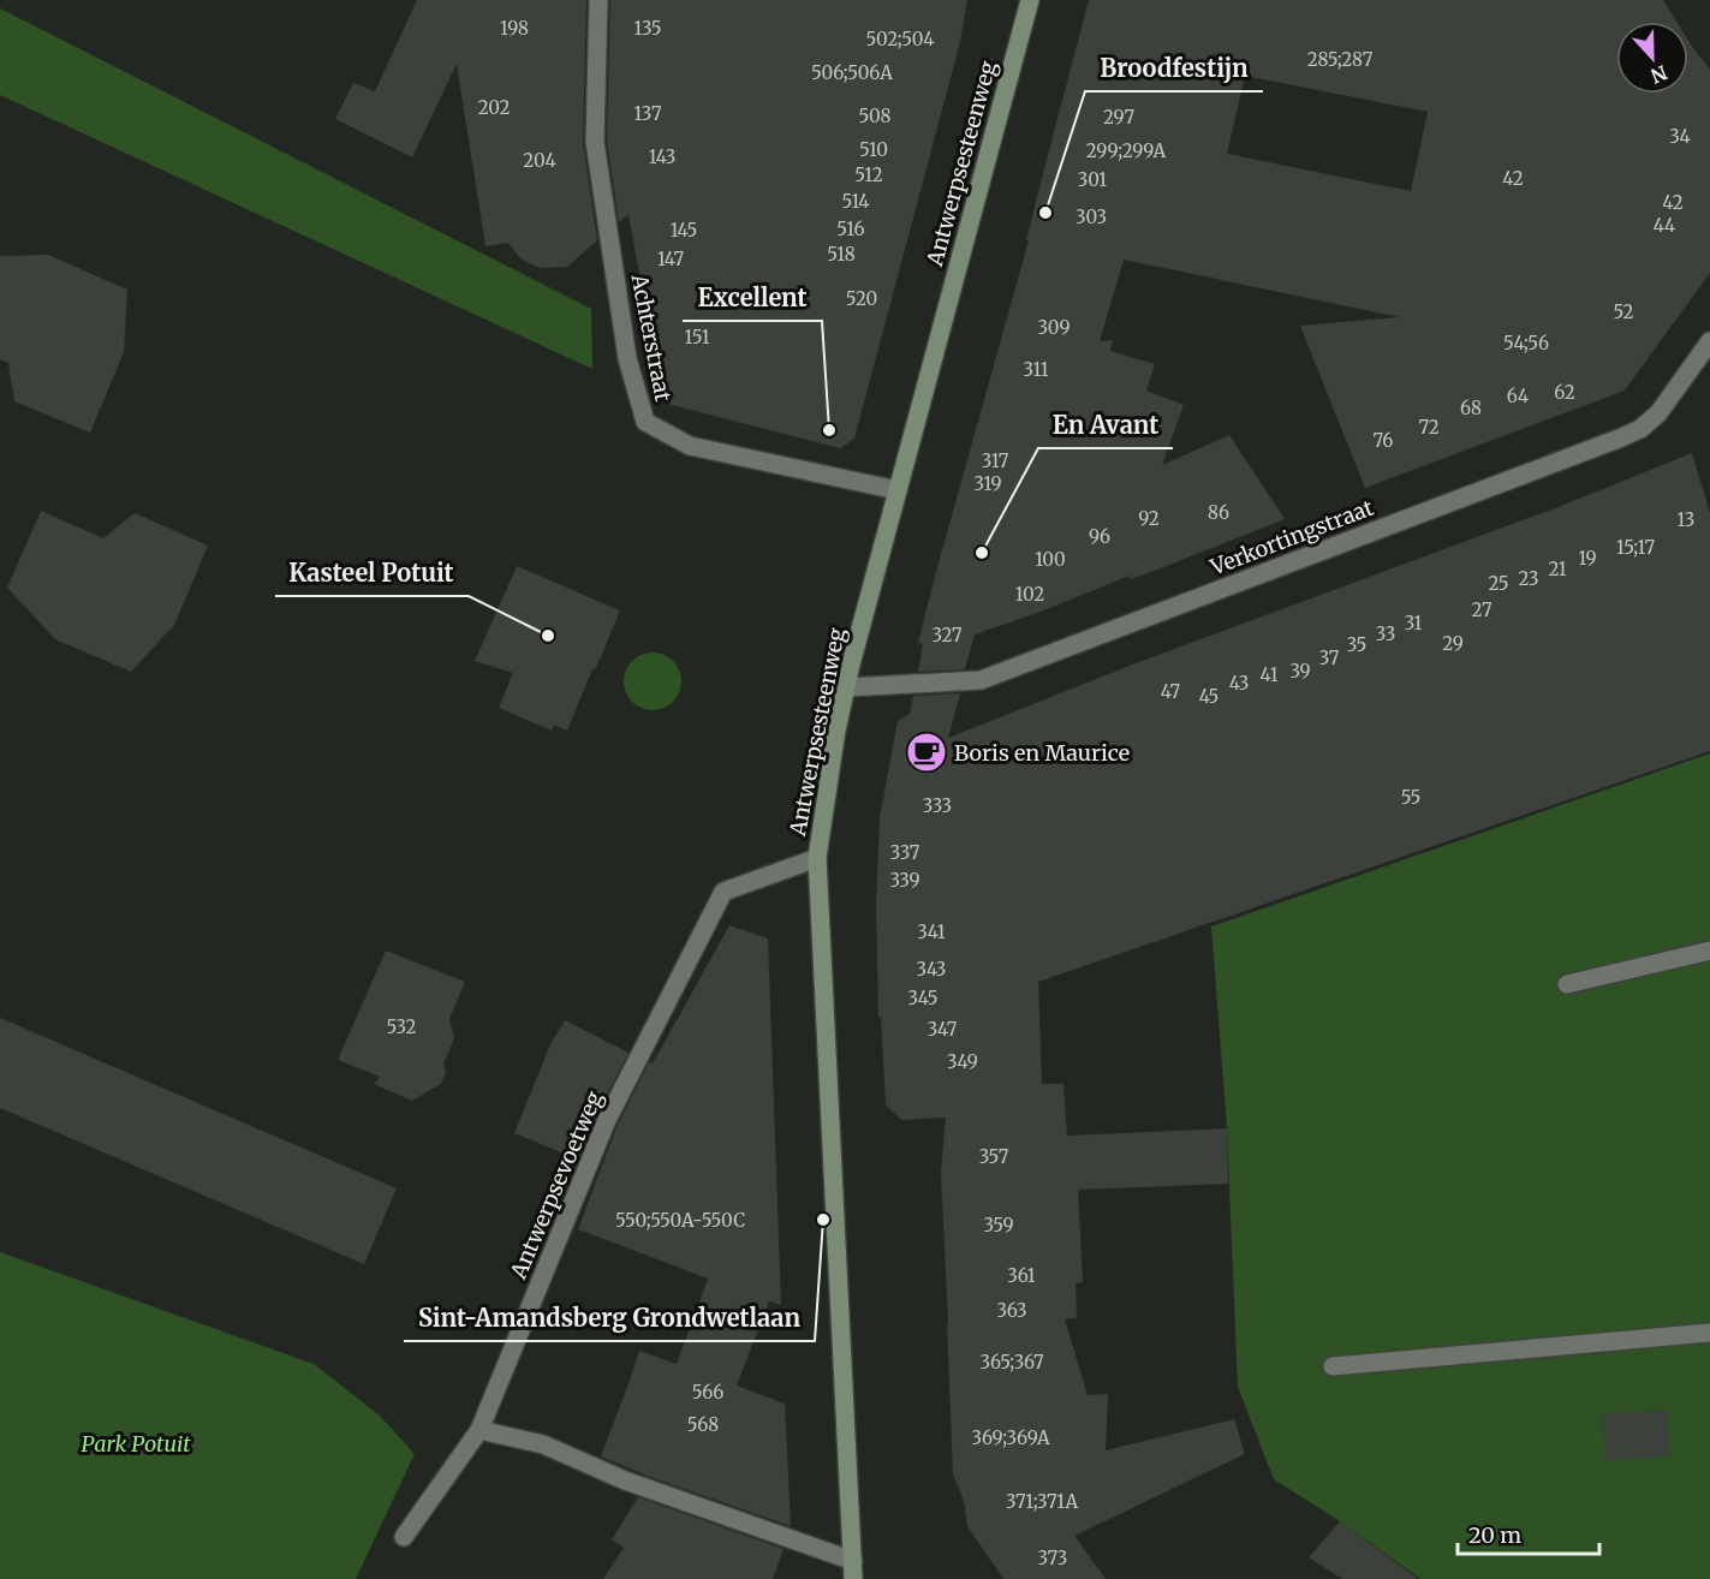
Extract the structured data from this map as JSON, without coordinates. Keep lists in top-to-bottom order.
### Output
{
  "streets": {
    "main road": ["Antwerpsesteenweg"],
    "street": ["Achterstraat", "Verkortingstraat", "Antwerpsevoetweg"]
  },
  "crossings": [
    ["Antwerpsesteenweg", "Achterstraat"],
    ["Antwerpsesteenweg", "Verkortingstraat"],
    ["Antwerpsesteenweg", "Antwerpsevoetweg"]
  ],
  "parks": ["Park Potuit"],
  "places": {
    "other": [
      "Broodfestijn",
      "Excellent",
      "En Avant",
      "Kasteel Potuit",
      "Sint-Amandsberg Grondwetlaan"
    ],
    "cafe": ["Boris en Maurice"]
  },
  "house_numbers": [
    "198",
    "135",
    "502;504",
    "285;287",
    "506;506A",
    "202",
    "137",
    "508",
    "297",
    "34",
    "510",
    "299;299A",
    "143",
    "204",
    "512",
    "42",
    "301",
    "514",
    "42",
    "303",
    "44",
    "516",
    "145",
    "518",
    "147",
    "520",
    "52",
    "309",
    "151",
    "54;56",
    "311",
    "62",
    "64",
    "68",
    "72",
    "76",
    "317",
    "319",
    "86",
    "92",
    "13",
    "96",
    "15;17",
    "19",
    "100",
    "21",
    "23",
    "25",
    "102",
    "27",
    "31",
    "33",
    "327",
    "29",
    "35",
    "37",
    "39",
    "41",
    "43",
    "47",
    "45",
    "55",
    "333",
    "337",
    "339",
    "341",
    "343",
    "345",
    "532",
    "347",
    "349",
    "357",
    "550;550A-550C",
    "359",
    "361",
    "363",
    "365;367",
    "566",
    "568",
    "369;369A",
    "371;371A",
    "373"
  ],
  "scale_bar": "20 m",
  "north": "bottom"
}
